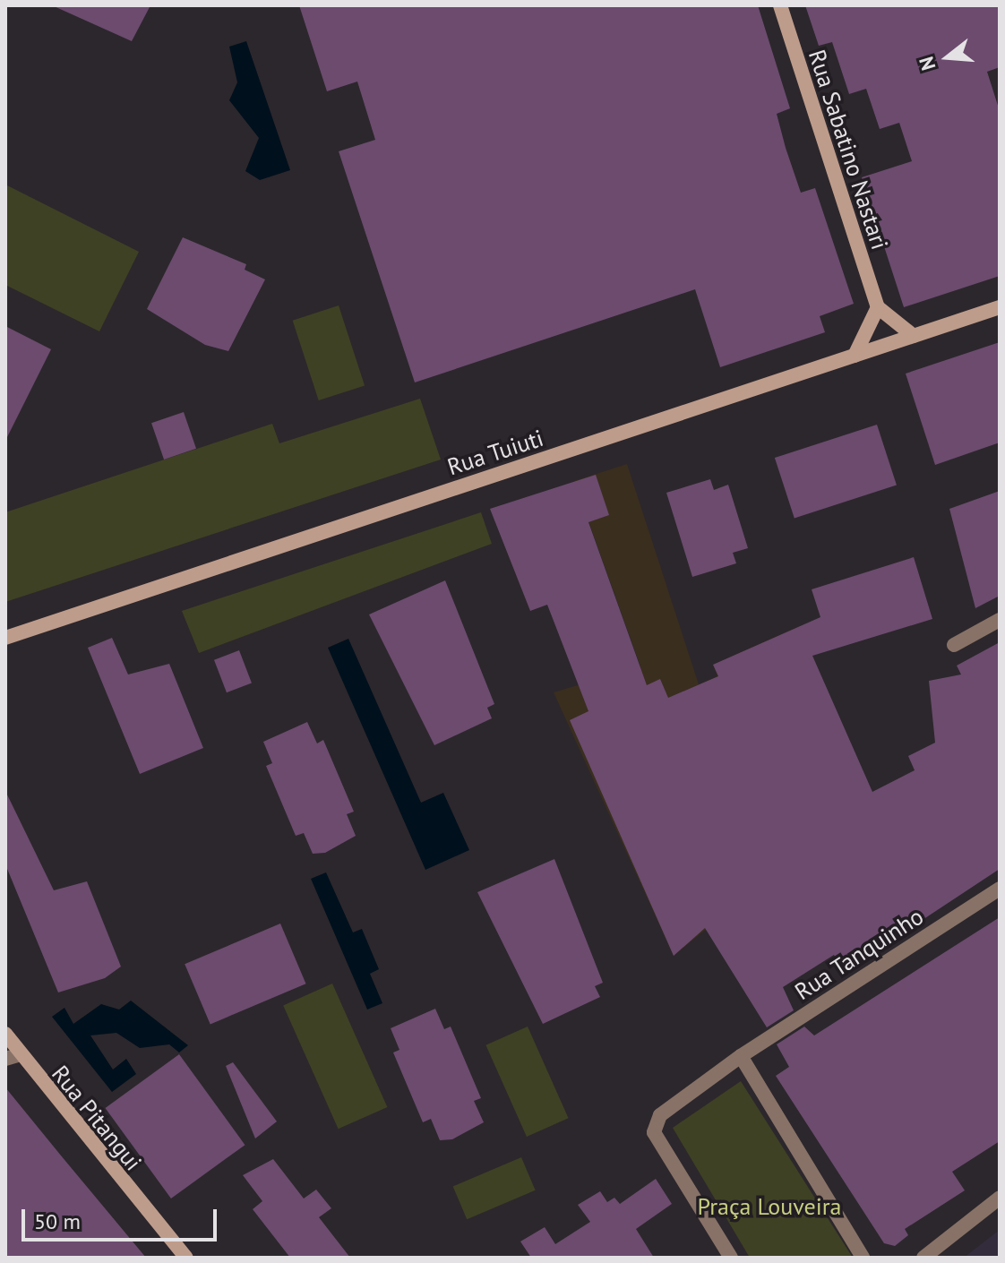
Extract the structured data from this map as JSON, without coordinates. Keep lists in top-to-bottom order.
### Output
{
  "streets": {
    "street": [
      "Rua Sabatino Nastari",
      "Rua Tuiuti",
      "Rua Tanquinho",
      "Rua Pitangui"
    ]
  },
  "parks": ["Praça Louveira"],
  "scale_bar": "50 m",
  "north": "left"
}
